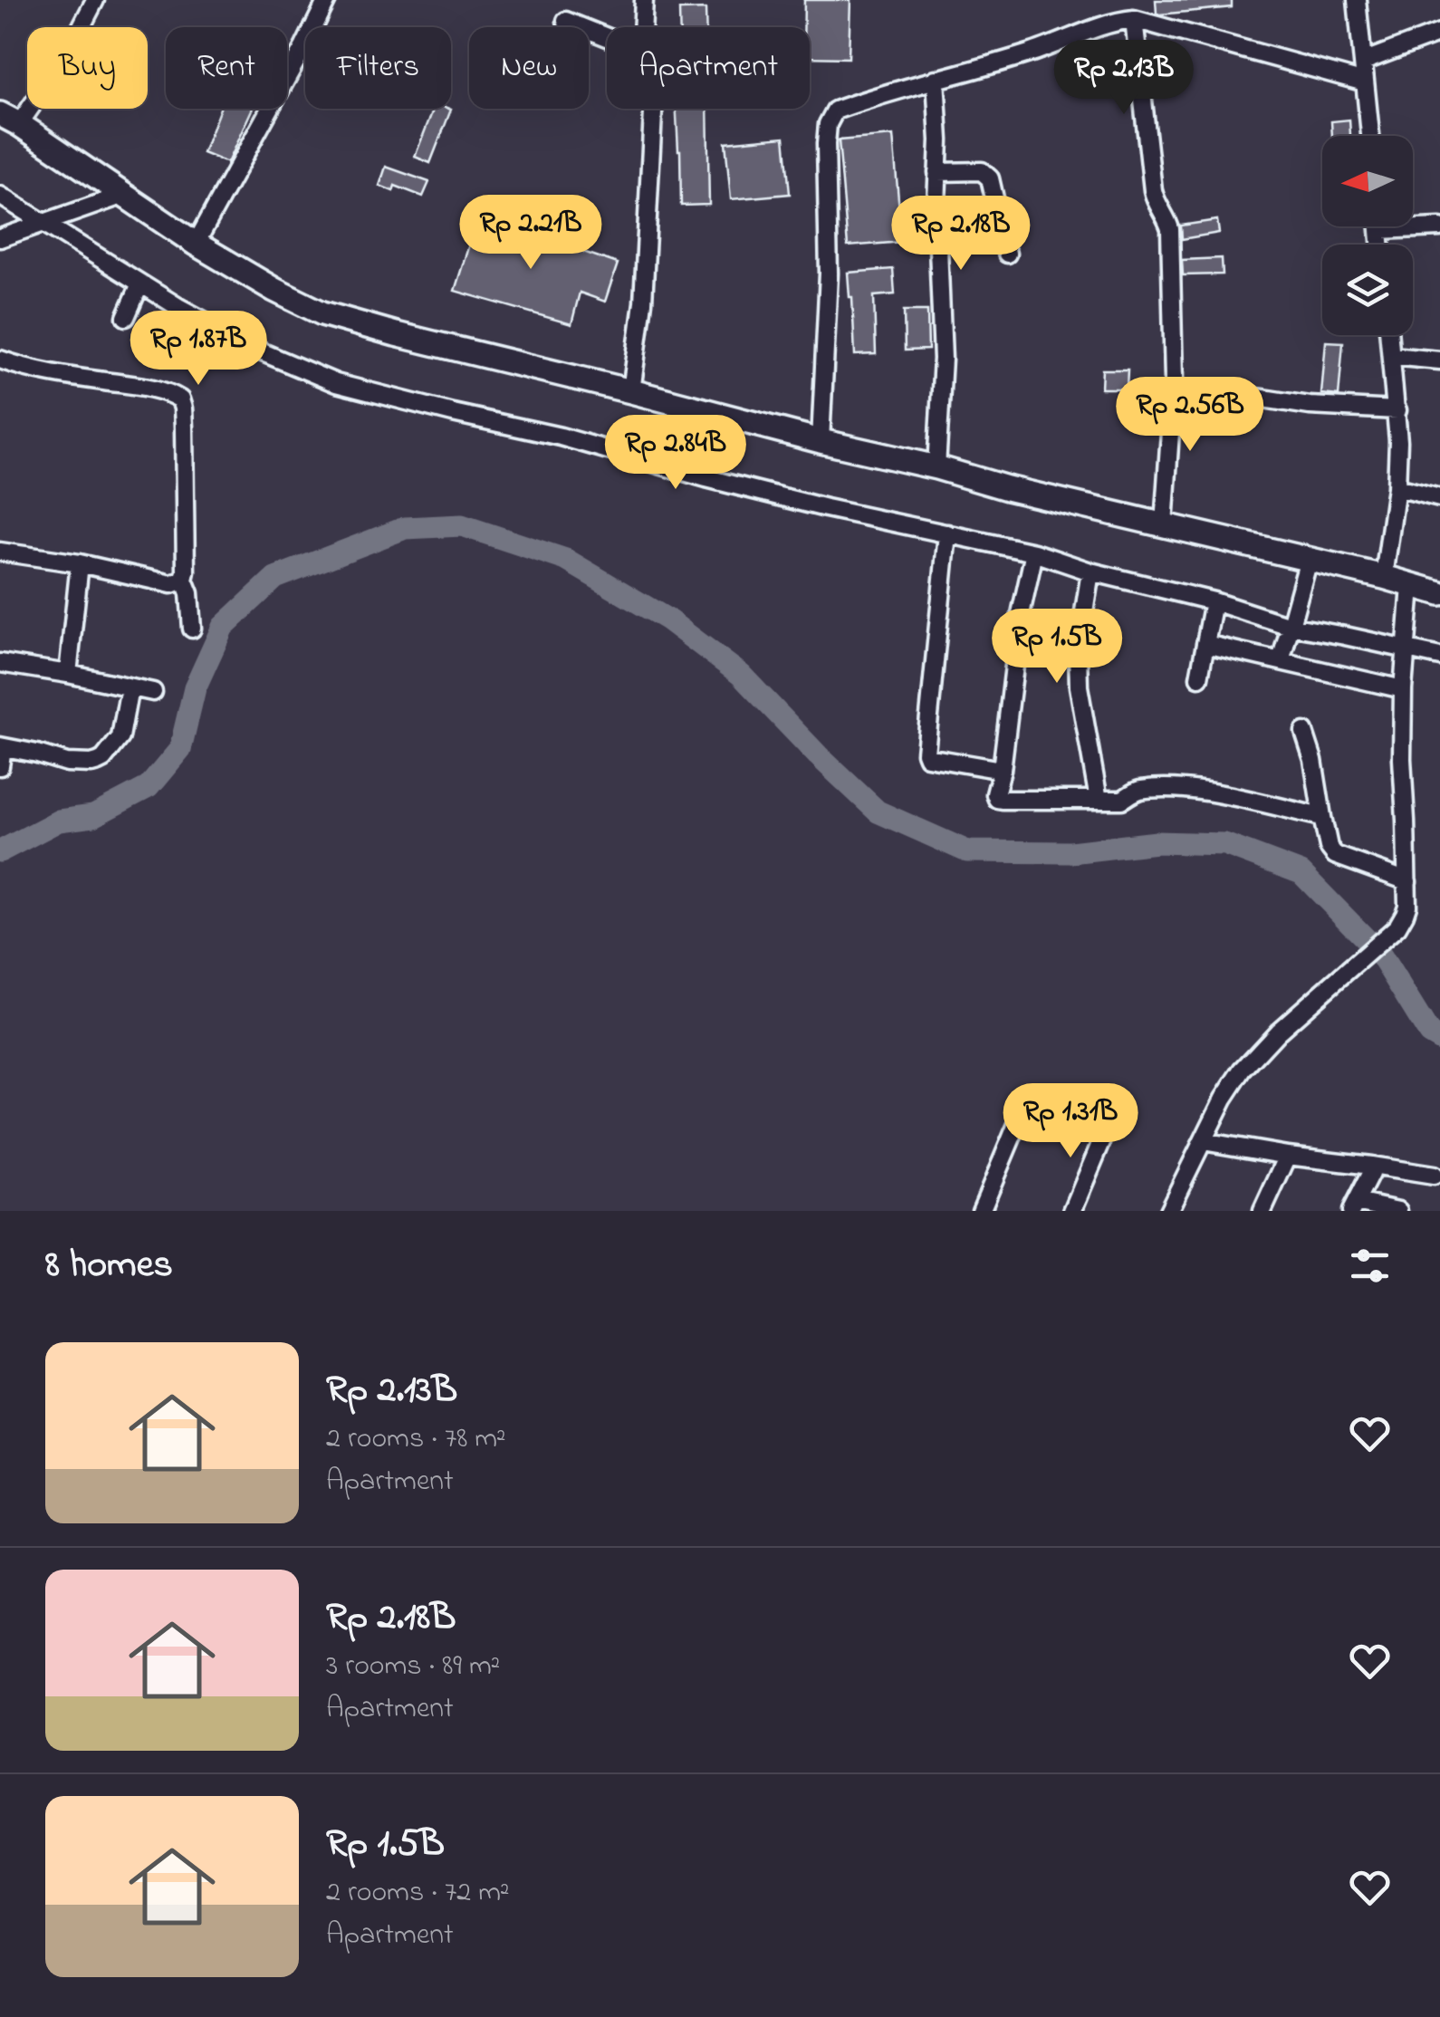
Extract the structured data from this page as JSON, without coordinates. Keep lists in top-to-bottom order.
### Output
{
  "north": "left",
  "page": {
    "chip": [
      "Buy",
      "Rent",
      "Filters",
      "New",
      "Apartment"
    ],
    "price": [
      "Rp 2.13B",
      "Rp 2.21B",
      "Rp 2.18B",
      "Rp 1.87B",
      "Rp 2.56B",
      "Rp 2.84B",
      "Rp 1.5B",
      "Rp 1.31B"
    ],
    "heading": "8 homes",
    "list": [
      {
        "name": "Rp 2.13B",
        "note": "2 rooms · 78 m² · Apartment"
      },
      {
        "name": "Rp 2.18B",
        "note": "3 rooms · 89 m² · Apartment"
      },
      {
        "name": "Rp 1.5B",
        "note": "2 rooms · 72 m² · Apartment"
      }
    ]
  }
}
